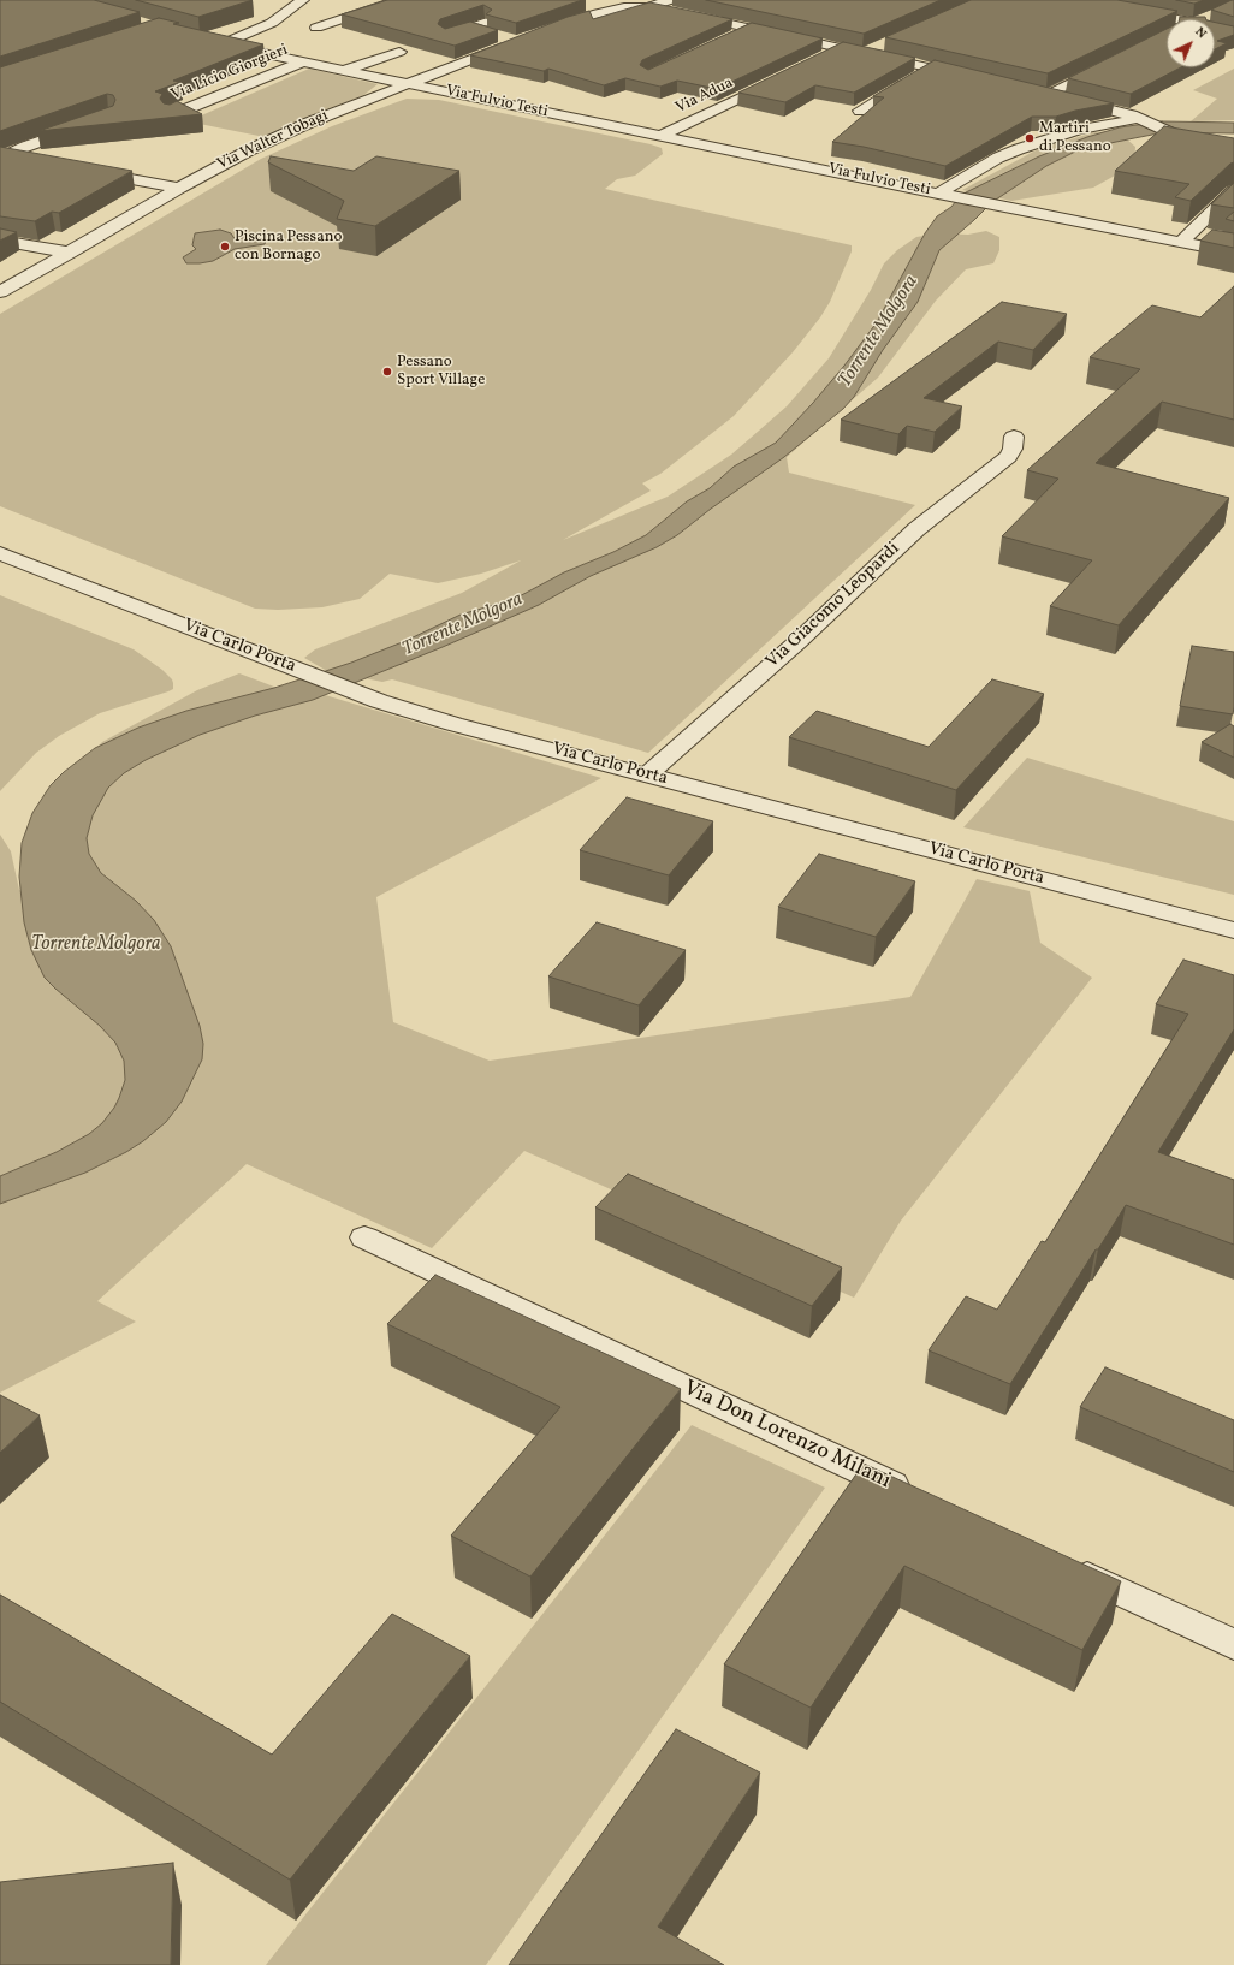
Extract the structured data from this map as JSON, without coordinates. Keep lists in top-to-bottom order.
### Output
{
  "streets": {
    "street": [
      "Via Licio Giorgieri",
      "Via Adua",
      "Via Fulvio Testi",
      "Via Walter Tobagi",
      "Via Giacomo Leopardi",
      "Via Carlo Porta",
      "Via Don Lorenzo Milani"
    ]
  },
  "crossings": [
    ["Via Licio Giorgieri", "Via Fulvio Testi"],
    ["Via Adua", "Via Fulvio Testi"],
    ["Via Fulvio Testi", "Via Walter Tobagi"],
    ["Via Giacomo Leopardi", "Via Carlo Porta"]
  ],
  "water": ["Torrente Molgora"],
  "places": ["Martiri di Pessano", "Piscina Pessano con Bornago", "Pessano Sport Village"],
  "north": "top right"
}
